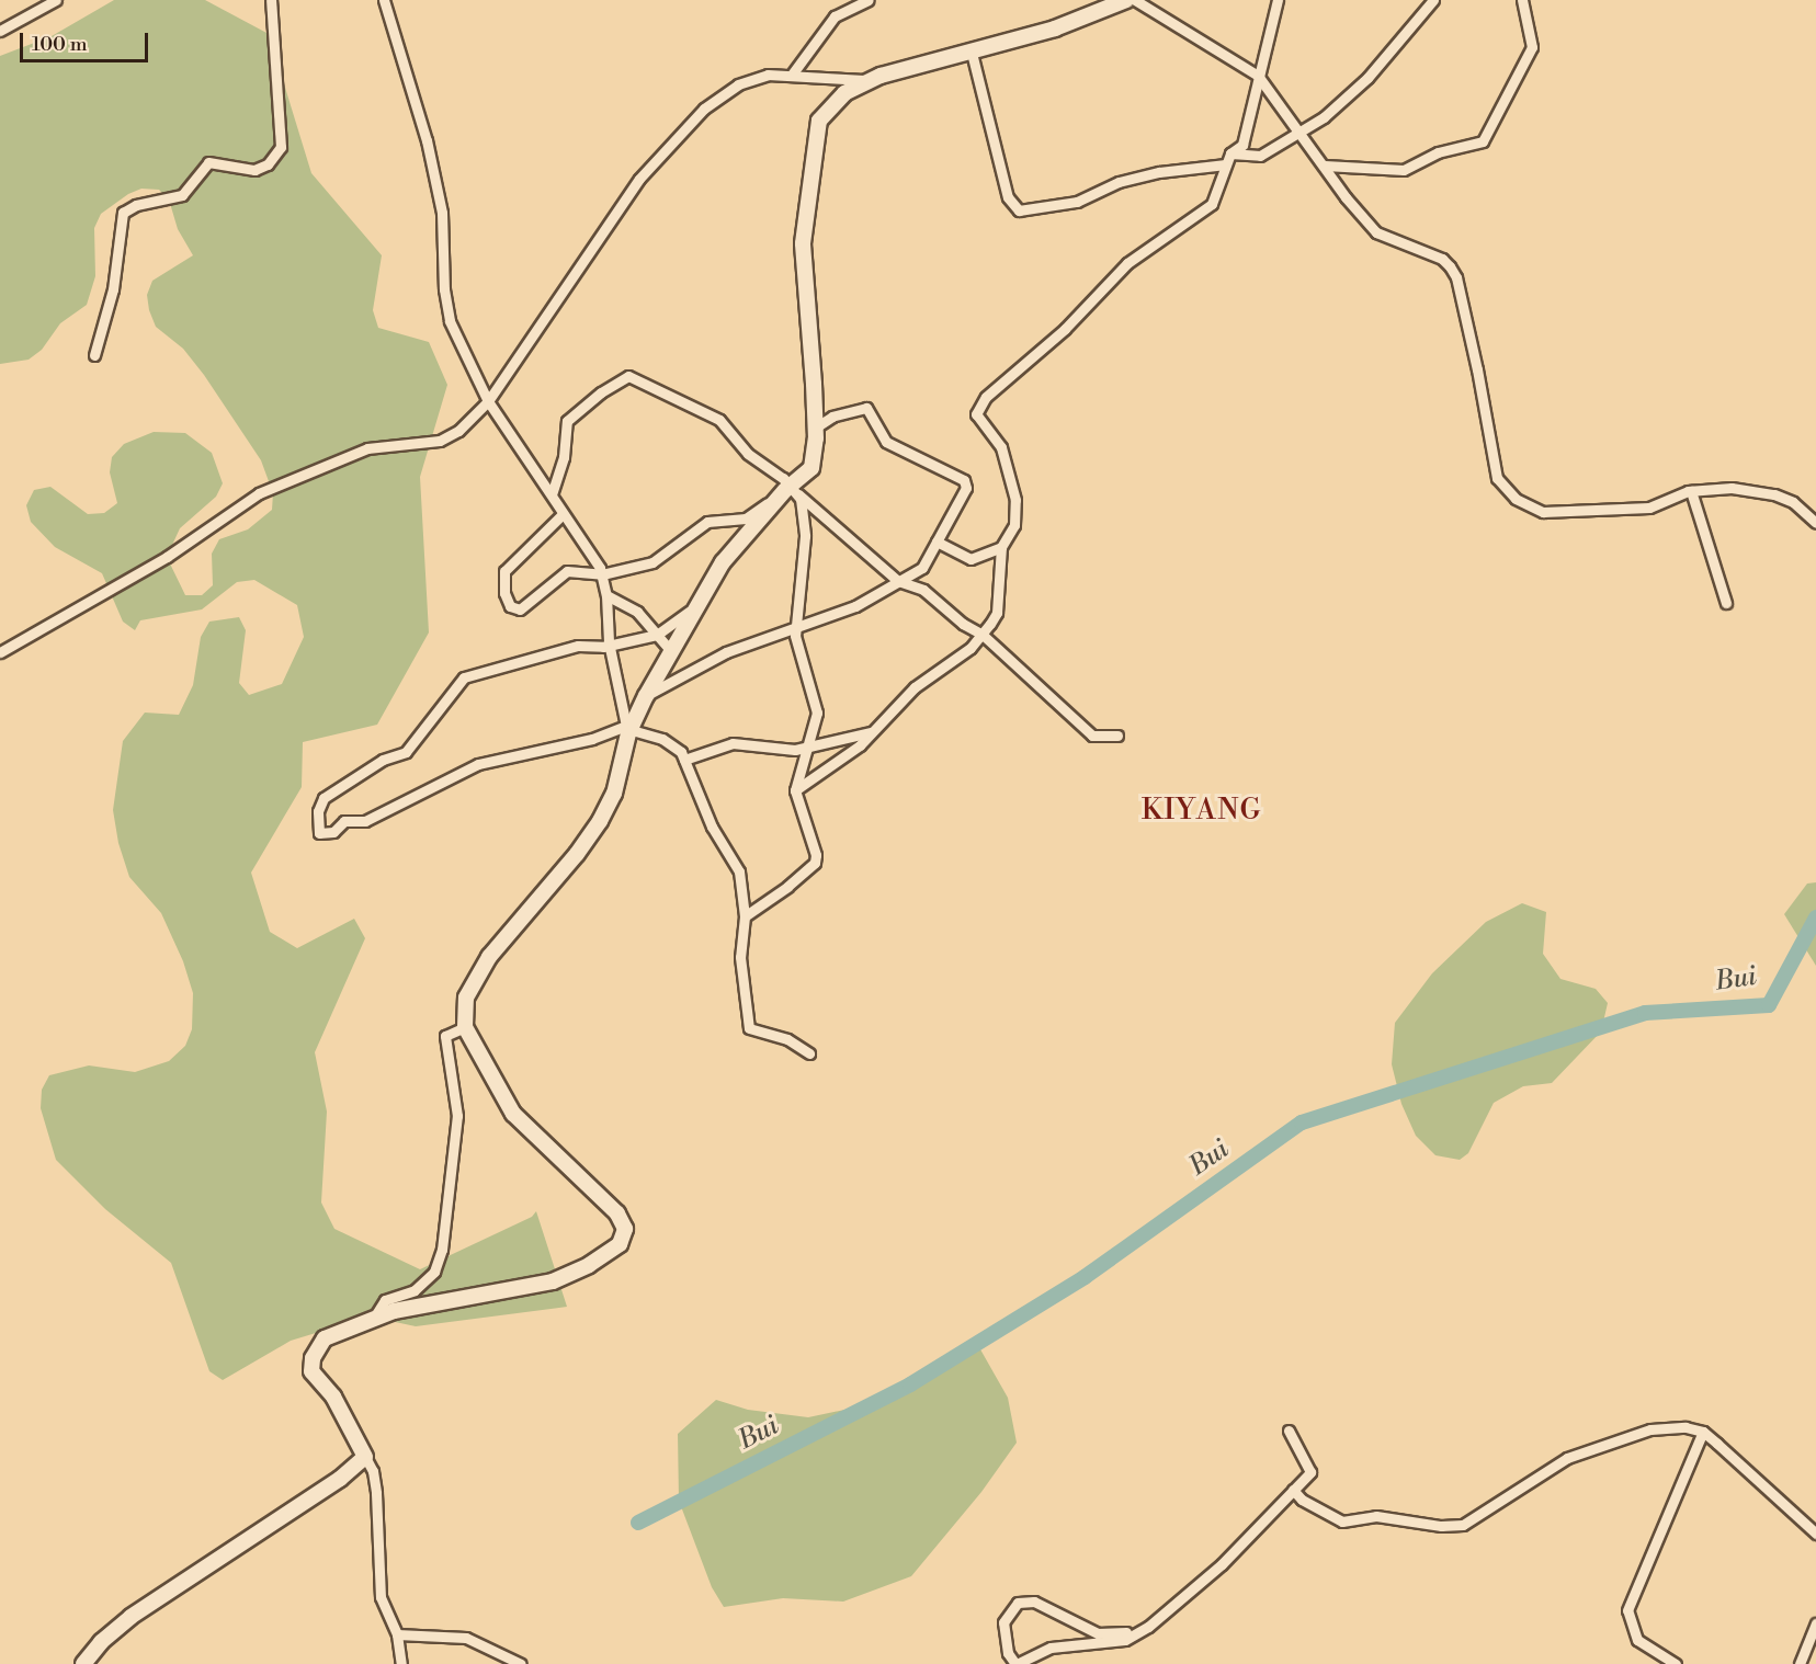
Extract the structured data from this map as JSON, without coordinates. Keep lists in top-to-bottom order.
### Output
{
  "districts": ["KIYANG"],
  "water": ["Bui"],
  "scale_bar": "100 m"
}
